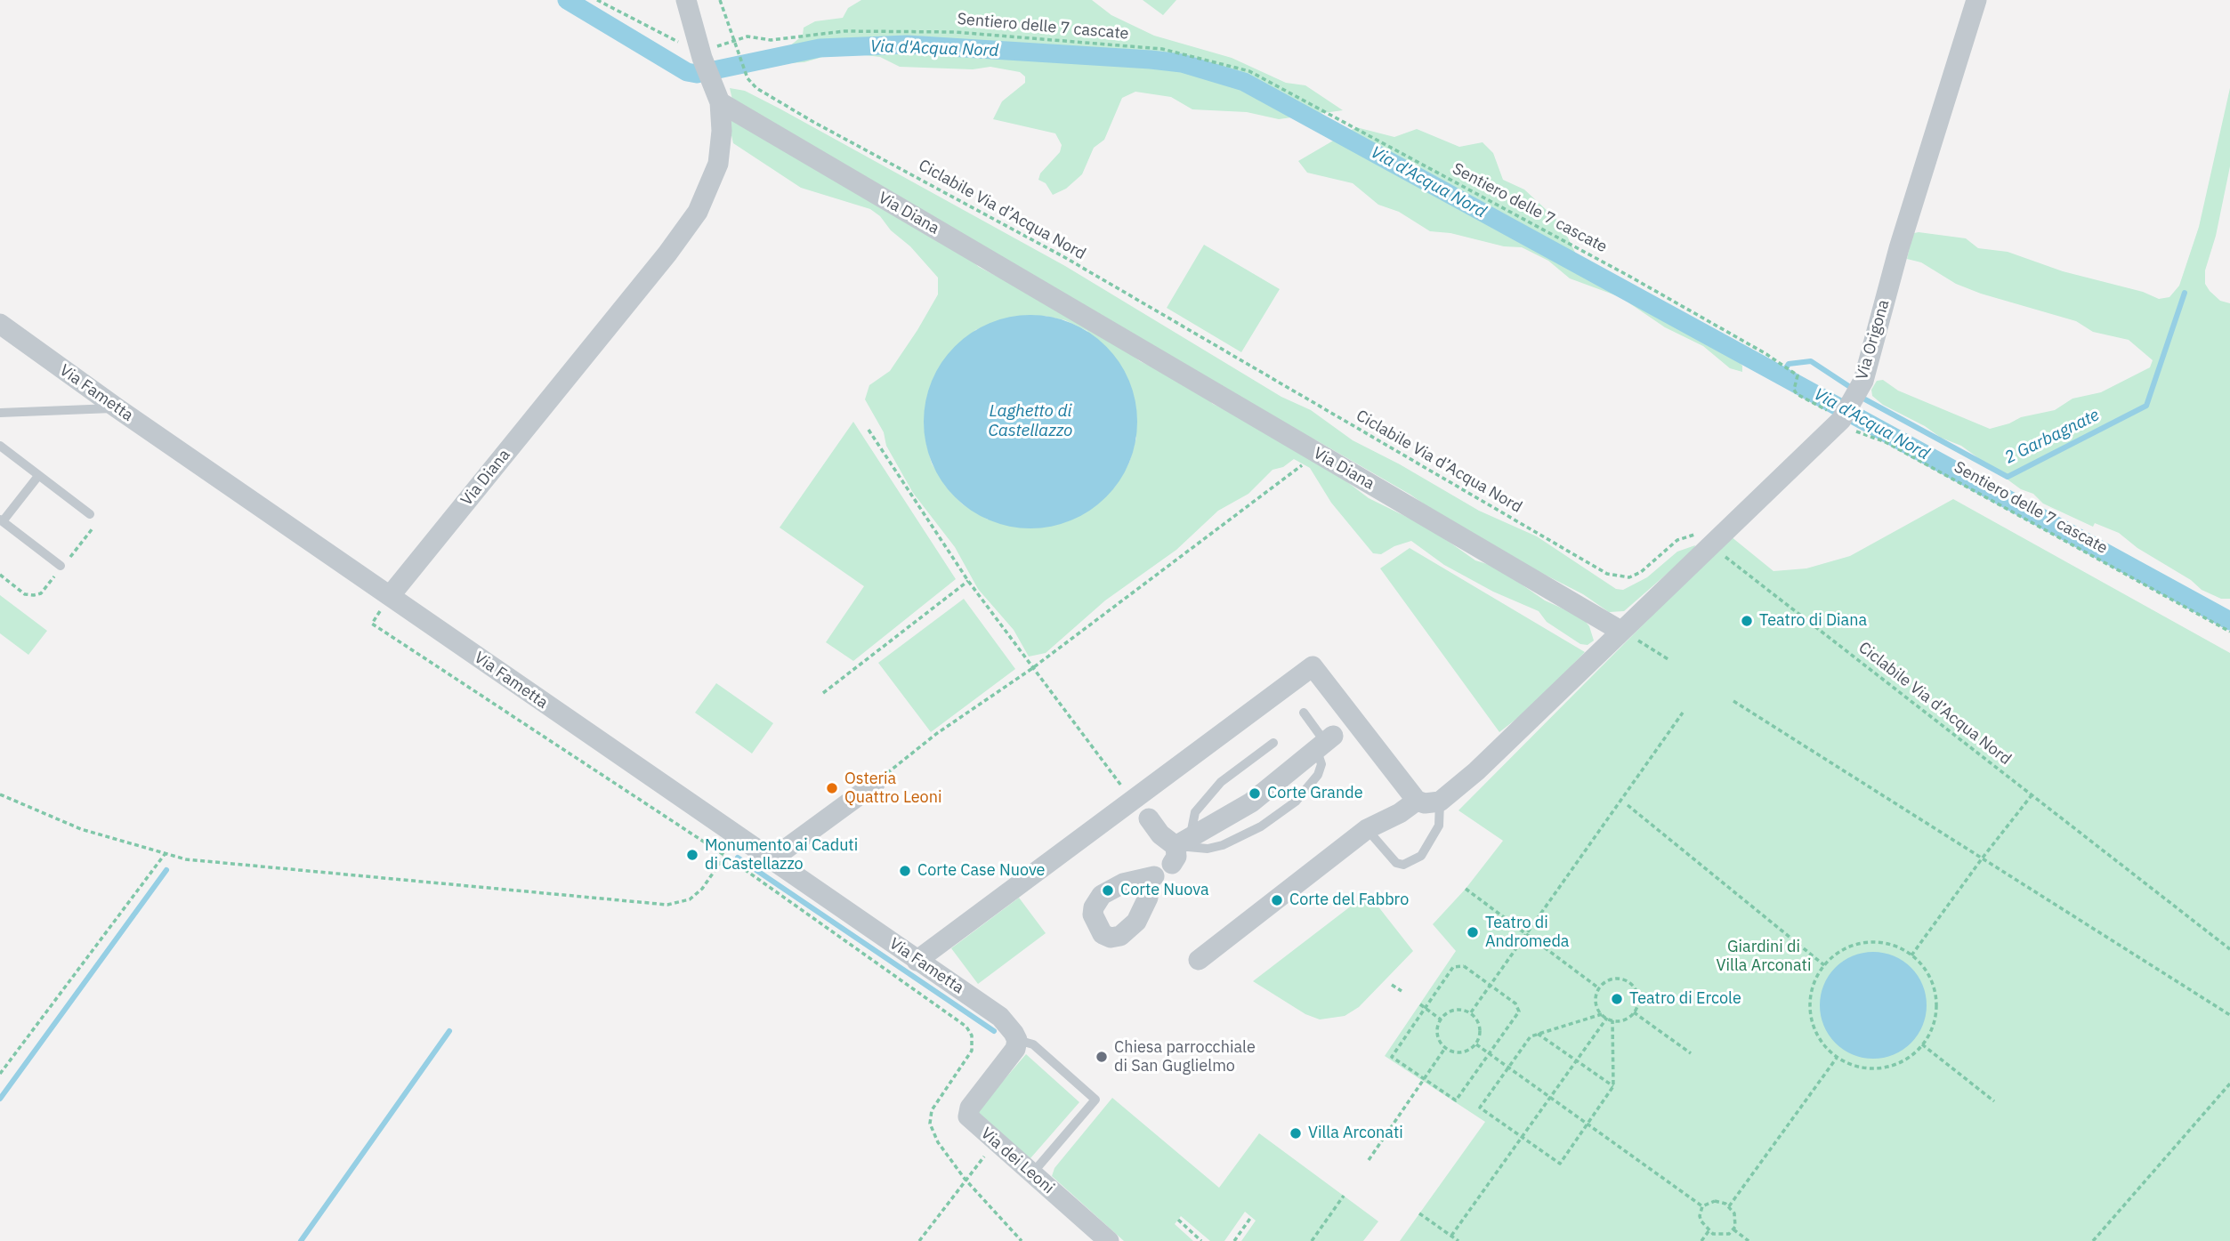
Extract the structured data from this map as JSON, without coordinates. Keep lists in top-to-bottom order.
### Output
{
  "streets": {
    "street": [
      "Via Diana",
      "Via Origona",
      "Via Fametta",
      "Via dei Leoni"
    ],
    "path": ["Sentiero delle 7 cascate", "Ciclabile Via d’Acqua Nord"]
  },
  "crossings": [
    ["Sentiero delle 7 cascate", "Ciclabile Via d’Acqua Nord"],
    ["Sentiero delle 7 cascate", "Via Origona"],
    ["Ciclabile Via d’Acqua Nord", "Via Origona"],
    ["Via Diana", "Via Origona"],
    ["Via Diana", "Via Fametta"],
    ["Via Fametta", "Via dei Leoni"]
  ],
  "water": ["Via d'Acqua Nord", "Laghetto di Castellazzo", "2 Garbagnate"],
  "parks": ["Giardini di Villa Arconati"],
  "places": [
    "Teatro di Diana",
    "Osteria Quattro Leoni",
    "Corte Grande",
    "Monumento ai Caduti di Castellazzo",
    "Corte Case Nuove",
    "Corte Nuova",
    "Corte del Fabbro",
    "Teatro di Andromeda",
    "Teatro di Ercole",
    "Chiesa parrocchiale di San Guglielmo",
    "Villa Arconati"
  ]
}
